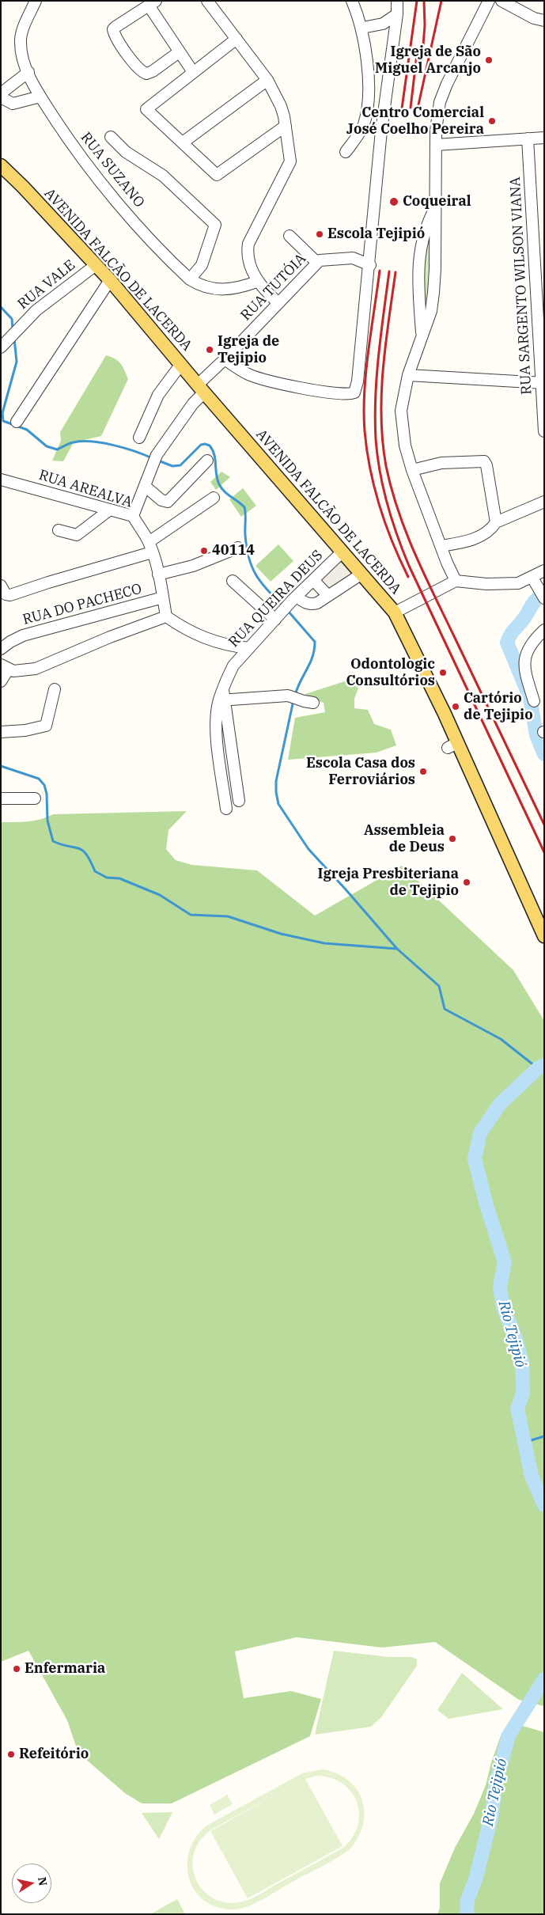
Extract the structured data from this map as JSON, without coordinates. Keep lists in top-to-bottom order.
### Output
{
  "streets": {
    "main road": ["AVENIDA FALCÃO DE LACERDA"],
    "street": [
      "RUA SUZANO",
      "RUA VALE",
      "RUA SARGENTO WILSON VIANA",
      "RUA TUTÓIA",
      "RUA AREALVA",
      "RUA QUEIRA DEUS",
      "RUA DO PACHECO"
    ]
  },
  "crossings": [
    ["AVENIDA FALCÃO DE LACERDA", "RUA VALE"],
    ["AVENIDA FALCÃO DE LACERDA", "RUA TUTÓIA"],
    ["AVENIDA FALCÃO DE LACERDA", "RUA QUEIRA DEUS"],
    ["RUA TUTÓIA", "RUA AREALVA"],
    ["RUA AREALVA", "RUA DO PACHECO"]
  ],
  "water": ["Rio Tejipió"],
  "places": [
    "Igreja de São Miguel Arcanjo",
    "Centro Comercial José Coelho Pereira",
    "Coqueiral",
    "Escola Tejipió",
    "Igreja de Tejipio",
    "40114",
    "Odontologic Consultórios",
    "Cartório de Tejipio",
    "Escola Casa dos Ferroviários",
    "Assembleia de Deus",
    "Igreja Presbiteriana de Tejipio",
    "Enfermaria",
    "Refeitório"
  ],
  "north": "right"
}
